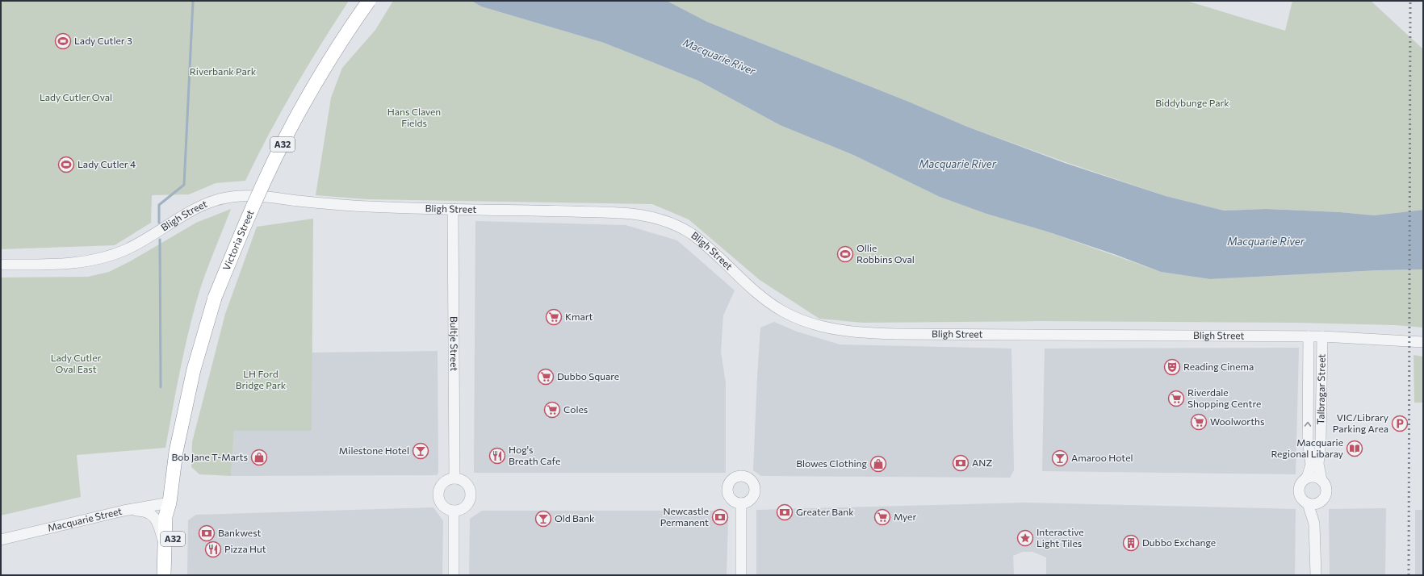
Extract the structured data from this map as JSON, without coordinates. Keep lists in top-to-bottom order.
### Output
{
  "streets": {
    "highway": ["A32", "Victoria Street"],
    "street": [
      "Bligh Street",
      "Bultje Street",
      "Talbragar Street",
      "Macquarie Street"
    ]
  },
  "crossings": [
    ["A32", "Victoria Street"],
    ["A32", "Macquarie Street"],
    ["Bligh Street", "Bultje Street"],
    ["Bligh Street", "Talbragar Street"],
    ["Victoria Street", "Macquarie Street"]
  ],
  "water": ["Macquarie River"],
  "parks": [
    "Riverbank Park",
    "Lady Cutler Oval",
    "Biddybunge Park",
    "Hans Claven Fields",
    "Lady Cutler Oval East",
    "LH Ford Bridge Park"
  ],
  "places": {
    "sports": ["Lady Cutler 3", "Lady Cutler 4", "Ollie Robbins Oval"],
    "supermarket": [
      "Kmart",
      "Dubbo Square",
      "Riverdale Shopping Centre",
      "Coles",
      "Woolworths",
      "Myer"
    ],
    "theatre": ["Reading Cinema"],
    "parking": ["VIC/Library Parking Area"],
    "library": ["Macquarie Regional Libaray"],
    "bar": ["Milestone Hotel", "Amaroo Hotel", "Old Bank"],
    "restaurant": ["Hog's Breath Cafe", "Pizza Hut"],
    "shop": ["Bob Jane T-Marts", "Blowes Clothing"],
    "bank": [
      "ANZ",
      "Greater Bank",
      "Newcastle Permanent",
      "Bankwest"
    ],
    "place": ["Interactive Light Tiles"],
    "building": ["Dubbo Exchange"]
  }
}
